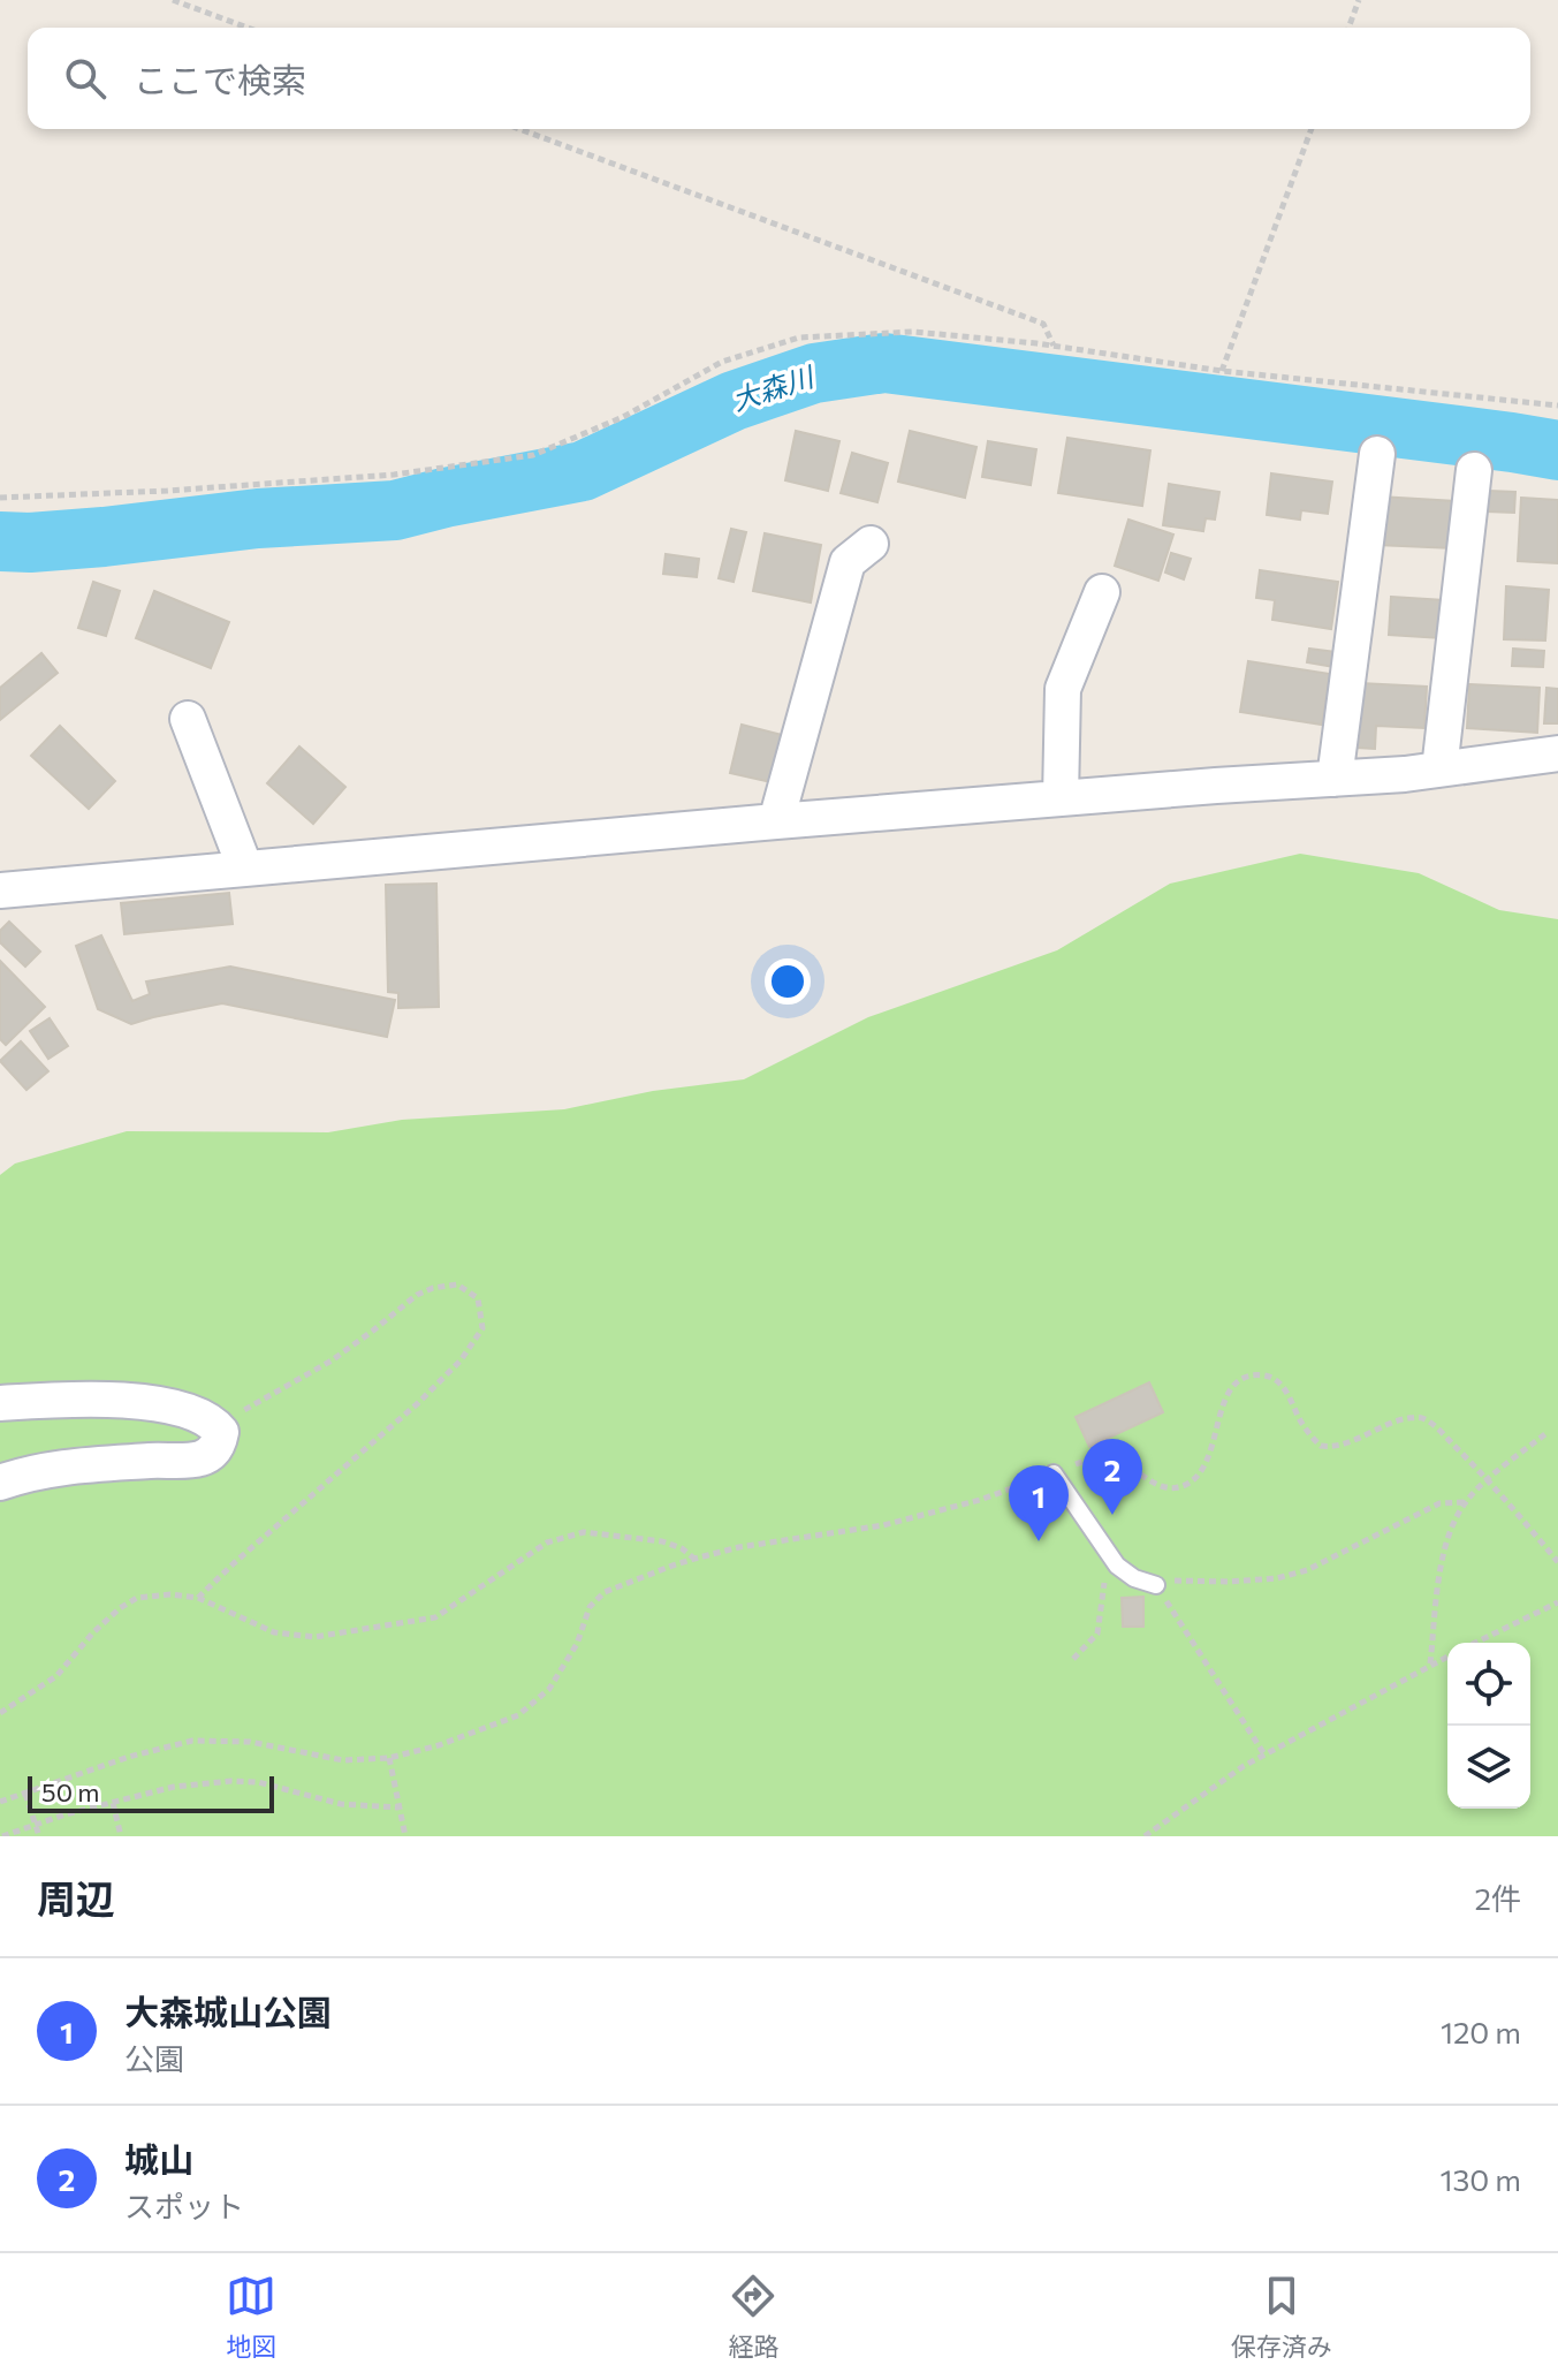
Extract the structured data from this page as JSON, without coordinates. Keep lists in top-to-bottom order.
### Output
{
  "water": ["大森川"],
  "scale_bar": "50 m",
  "page": {
    "search": "ここで検索",
    "pins": ["2", "1"],
    "scale": "50 m",
    "heading": ["周辺", "2件"],
    "list": [
      {
        "mark": "1",
        "name": "大森城山公園",
        "note": "公園",
        "value": "120 m"
      },
      {
        "mark": "2",
        "name": "城山",
        "note": "スポット",
        "value": "130 m"
      }
    ],
    "nav": ["地図", "経路", "保存済み"]
  }
}
